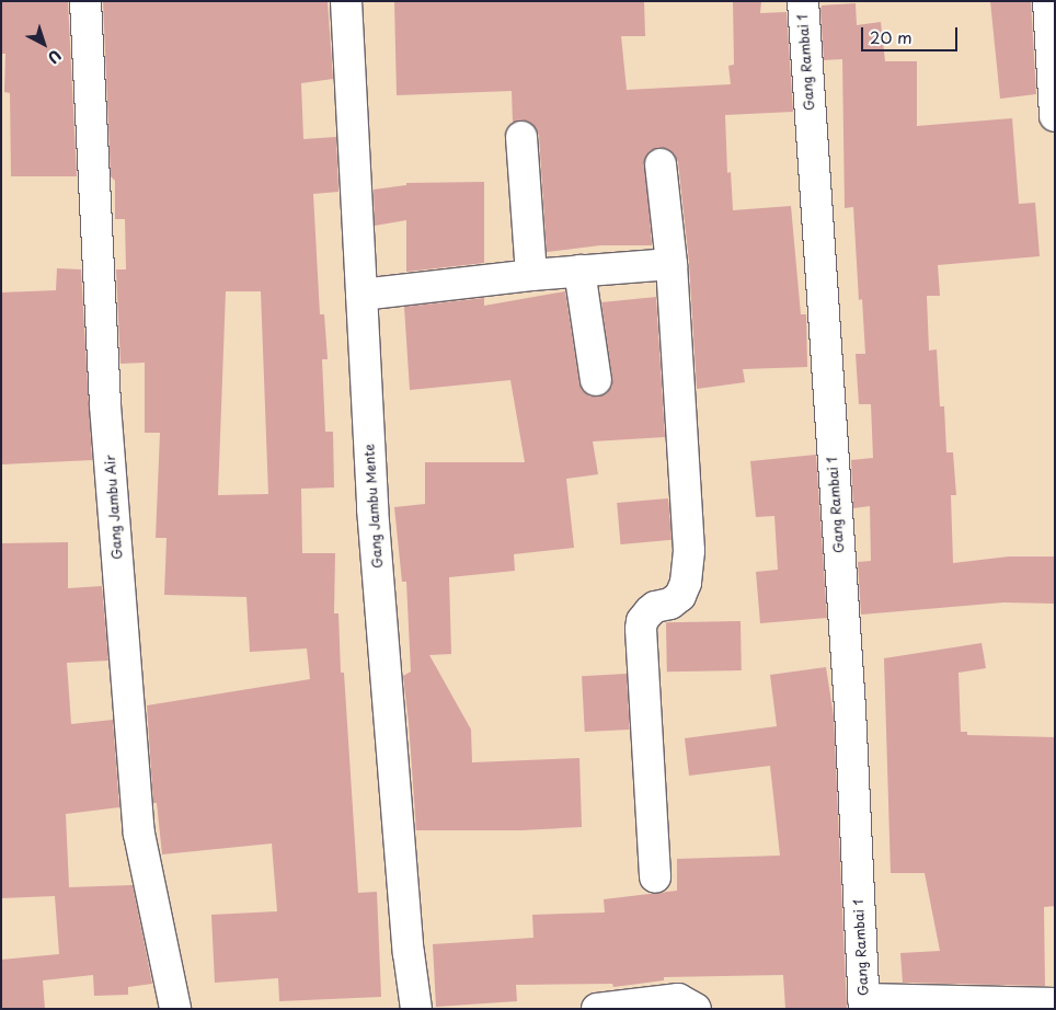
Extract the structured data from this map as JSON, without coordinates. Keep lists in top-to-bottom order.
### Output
{
  "streets": {
    "street": ["Gang Rambai 1", "Gang Jambu Mente", "Gang Jambu Air"]
  },
  "scale_bar": "20 m",
  "north": "bottom right"
}
